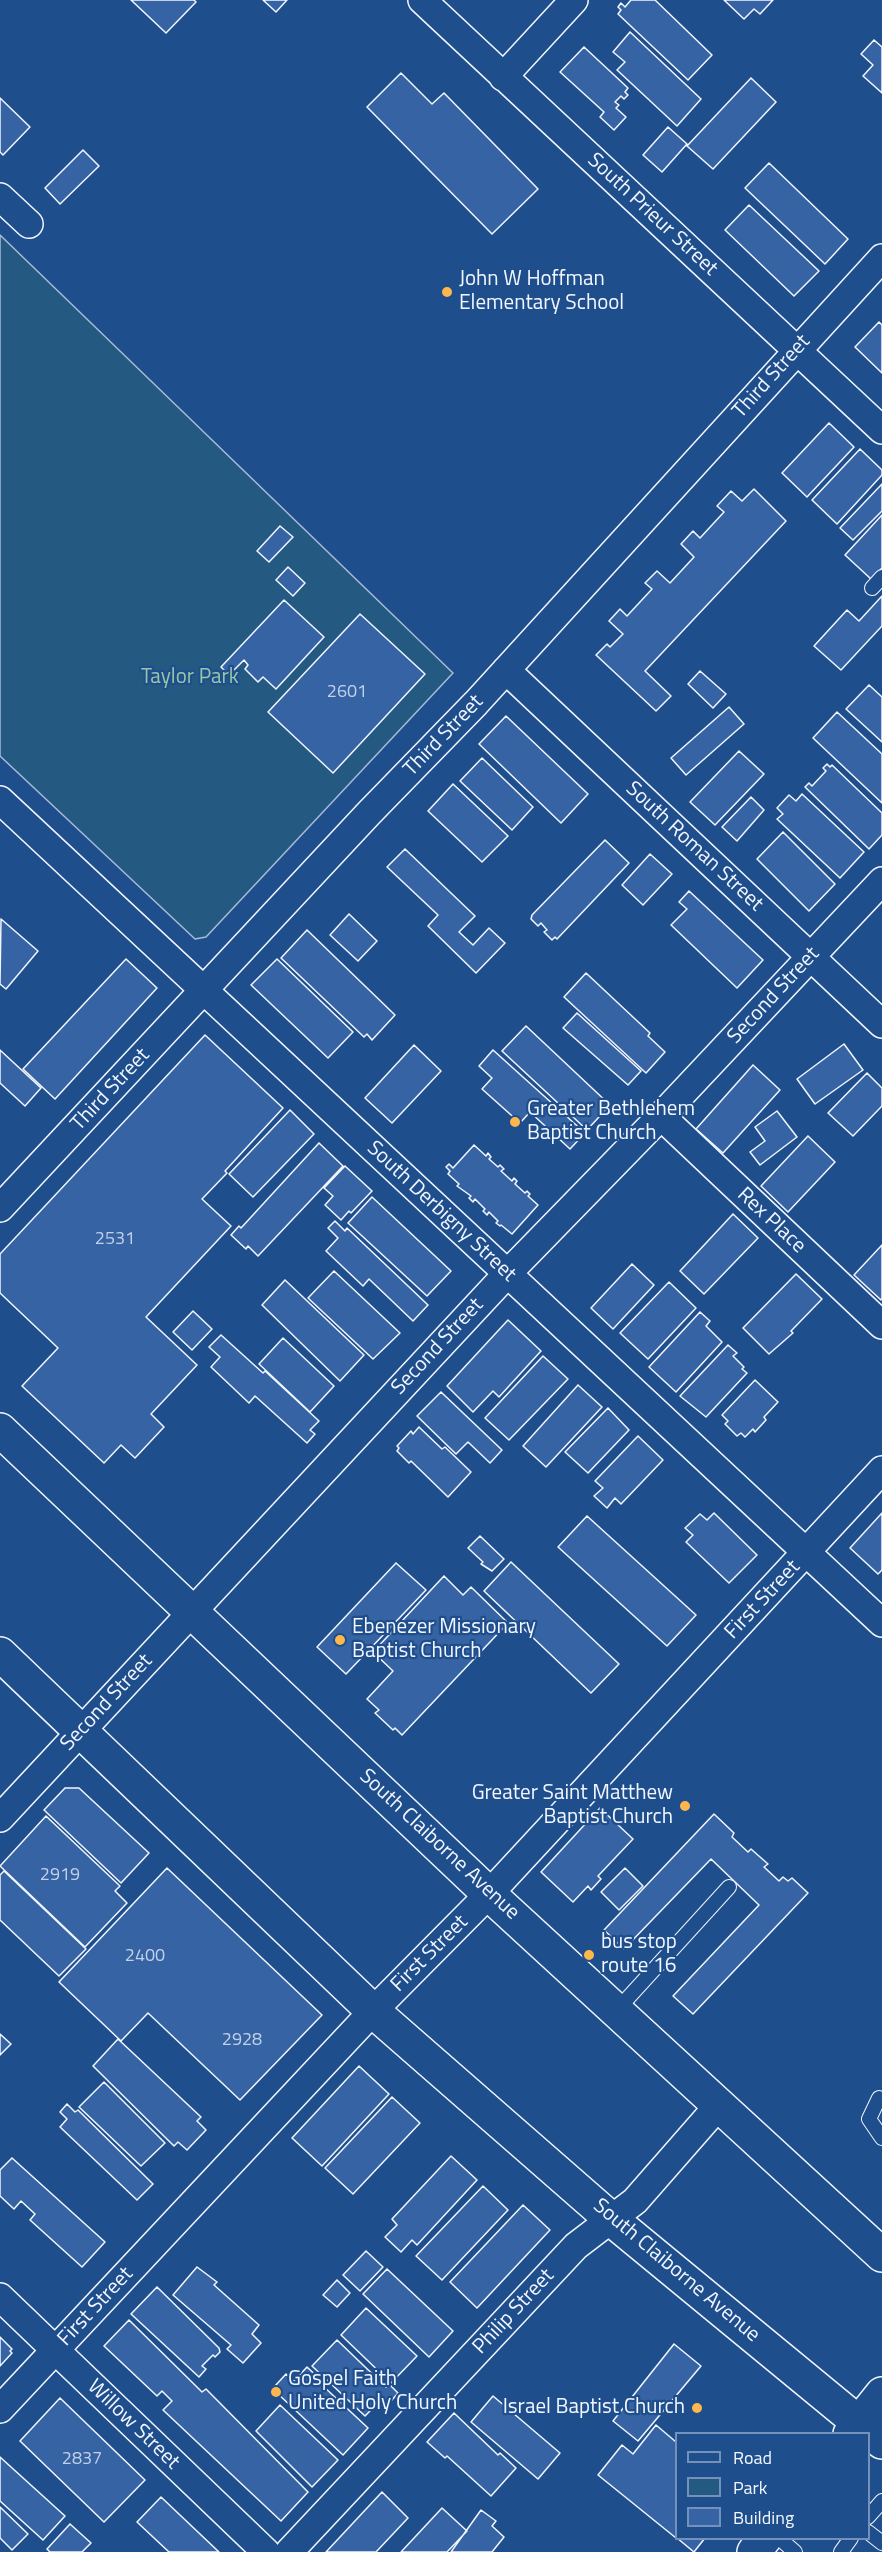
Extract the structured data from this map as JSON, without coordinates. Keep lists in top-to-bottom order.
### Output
{
  "streets": {
    "main road": ["South Claiborne Avenue"],
    "street": [
      "South Prieur Street",
      "Third Street",
      "South Roman Street",
      "Second Street",
      "South Derbigny Street",
      "Rex Place",
      "First Street",
      "Philip Street",
      "Willow Street"
    ]
  },
  "crossings": [
    ["South Prieur Street", "Third Street"],
    ["Third Street", "South Roman Street"],
    ["Third Street", "South Derbigny Street"],
    ["South Roman Street", "Second Street"],
    ["Second Street", "South Derbigny Street"],
    ["Second Street", "Rex Place"],
    ["Second Street", "South Claiborne Avenue"],
    ["South Derbigny Street", "First Street"],
    ["First Street", "South Claiborne Avenue"],
    ["First Street", "Willow Street"],
    ["South Claiborne Avenue", "Philip Street"]
  ],
  "parks": ["Taylor Park"],
  "places": [
    "John W Hoffman Elementary School",
    "Greater Bethlehem Baptist Church",
    "Ebenezer Missionary Baptist Church",
    "Greater Saint Matthew Baptist Church",
    "bus stop route 16",
    "Gospel Faith United Holy Church",
    "Israel Baptist Church"
  ],
  "house_numbers": [
    "2601",
    "2531",
    "2919",
    "2400",
    "2928",
    "2837"
  ],
  "legend": ["Road", "Park", "Building"]
}
